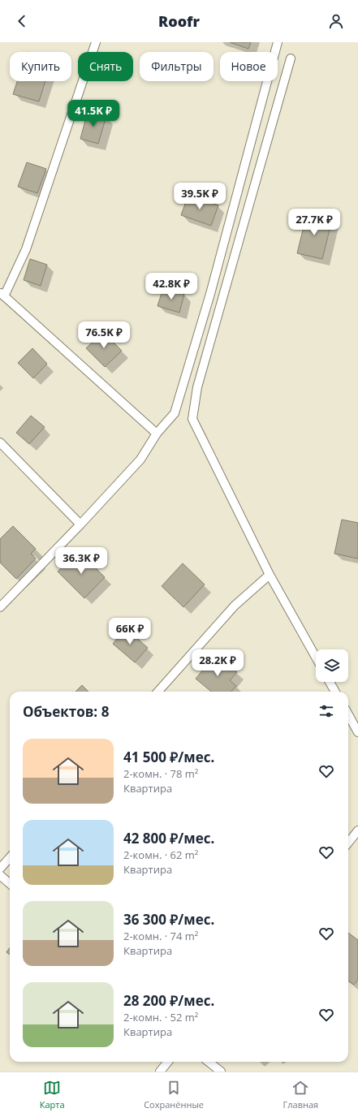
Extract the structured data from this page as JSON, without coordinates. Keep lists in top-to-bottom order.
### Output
{
  "page": {
    "header": "Roofr",
    "chip": [
      "Купить",
      "Снять",
      "Фильтры",
      "Новое"
    ],
    "price": [
      "41.5K ₽",
      "39.5K ₽",
      "27.7K ₽",
      "42.8K ₽",
      "76.5K ₽",
      "36.3K ₽",
      "66K ₽",
      "28.2K ₽"
    ],
    "heading": "Объектов: 8",
    "list": [
      {
        "name": "41 500 ₽/мес.",
        "note": "2-комн. · 78 m² · Квартира"
      },
      {
        "name": "42 800 ₽/мес.",
        "note": "2-комн. · 62 m² · Квартира"
      },
      {
        "name": "36 300 ₽/мес.",
        "note": "2-комн. · 74 m² · Квартира"
      },
      {
        "name": "28 200 ₽/мес.",
        "note": "2-комн. · 52 m² · Квартира"
      }
    ],
    "tabs": ["Карта", "Сохранённые", "Главная"]
  }
}
